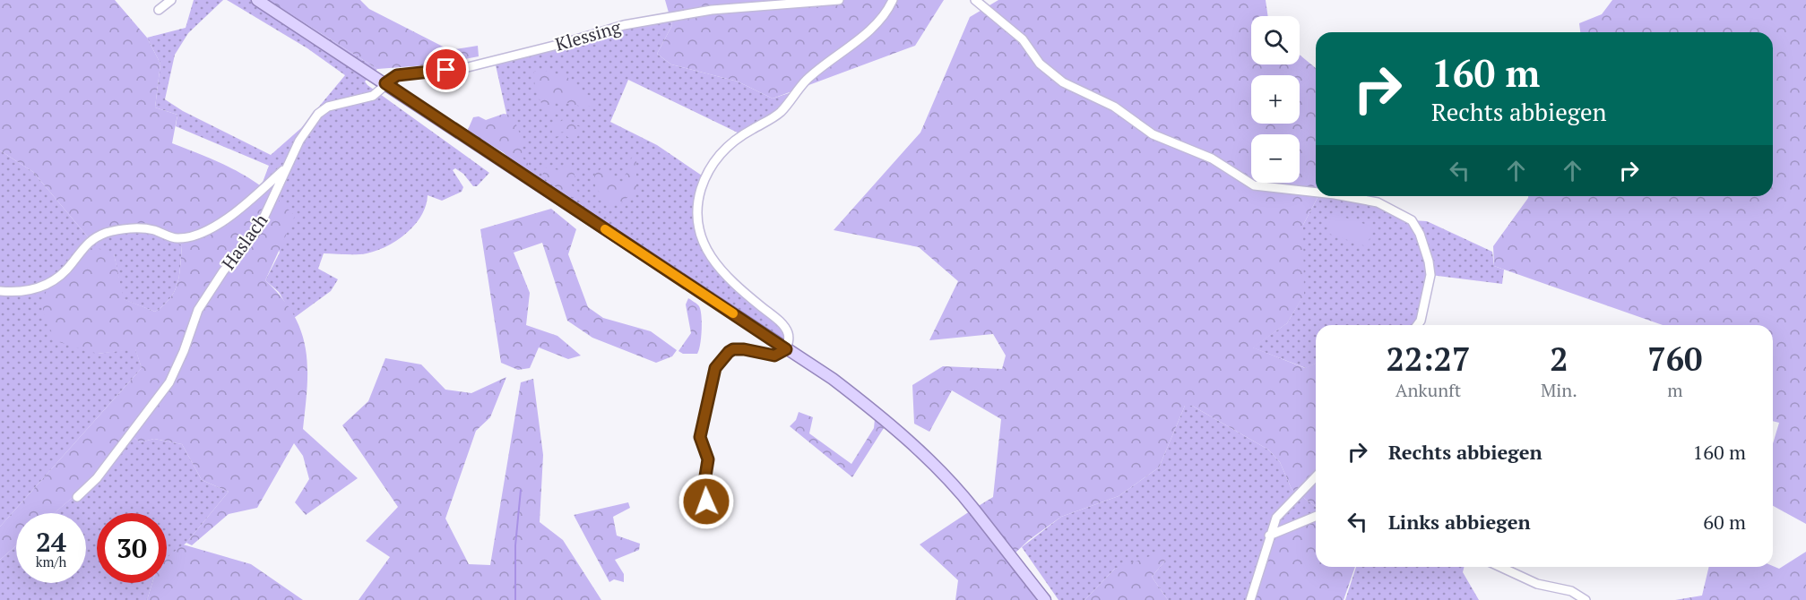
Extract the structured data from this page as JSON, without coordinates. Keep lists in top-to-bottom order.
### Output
{
  "streets": {
    "street": ["Klessing", "Haslach"]
  },
  "crossings": [
    ["Klessing", "Haslach"]
  ],
  "page": {
    "map_buttons": ["+", "−"],
    "turn": ["160 m", "Rechts abbiegen"],
    "eta": [
      "22:27",
      "Ankunft",
      "2",
      "Min.",
      "760",
      "m"
    ],
    "list": [
      {
        "name": "Rechts abbiegen",
        "value": "160 m"
      },
      {
        "name": "Links abbiegen",
        "value": "60 m"
      }
    ],
    "speed": "24 km/h",
    "limit": "30"
  }
}
